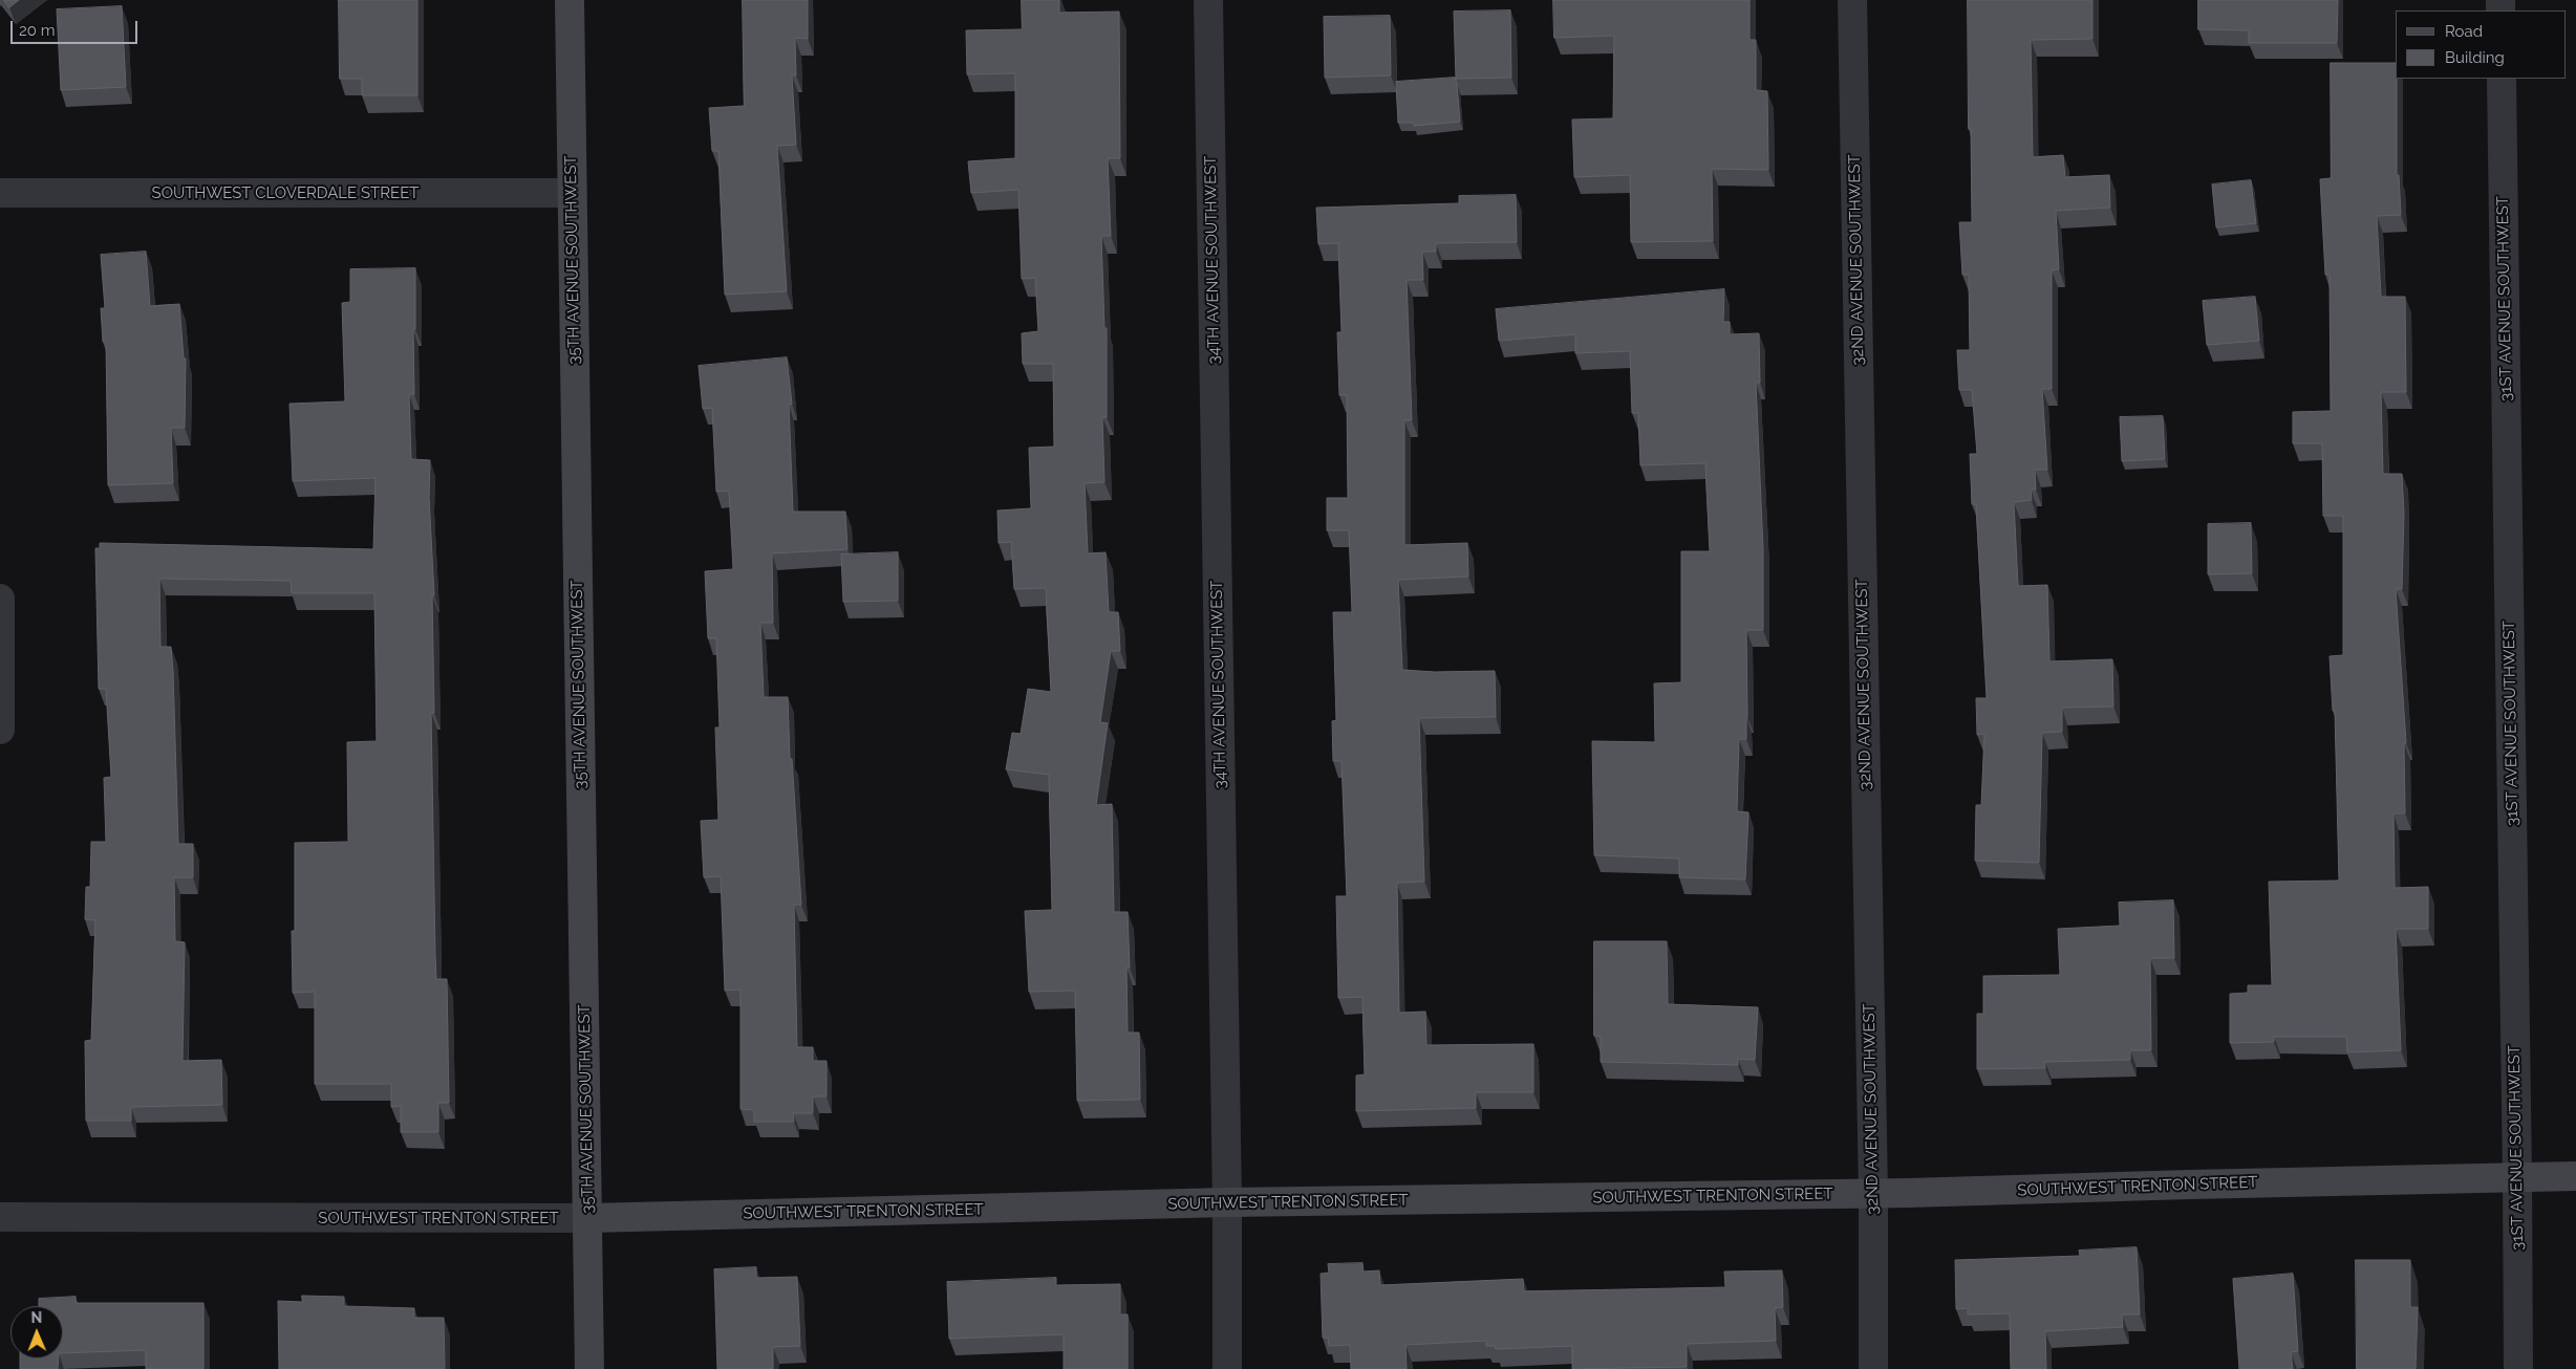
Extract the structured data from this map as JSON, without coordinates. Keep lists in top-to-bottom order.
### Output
{
  "streets": {
    "street": [
      "SOUTHWEST CLOVERDALE STREET",
      "35TH AVENUE SOUTHWEST",
      "34TH AVENUE SOUTHWEST",
      "32ND AVENUE SOUTHWEST",
      "31ST AVENUE SOUTHWEST",
      "SOUTHWEST TRENTON STREET"
    ]
  },
  "crossings": [
    ["SOUTHWEST CLOVERDALE STREET", "35TH AVENUE SOUTHWEST"],
    ["35TH AVENUE SOUTHWEST", "SOUTHWEST TRENTON STREET"],
    ["34TH AVENUE SOUTHWEST", "SOUTHWEST TRENTON STREET"],
    ["32ND AVENUE SOUTHWEST", "SOUTHWEST TRENTON STREET"],
    ["31ST AVENUE SOUTHWEST", "SOUTHWEST TRENTON STREET"]
  ],
  "legend": ["Road", "Building"],
  "scale_bar": "20 m",
  "north": "top"
}
